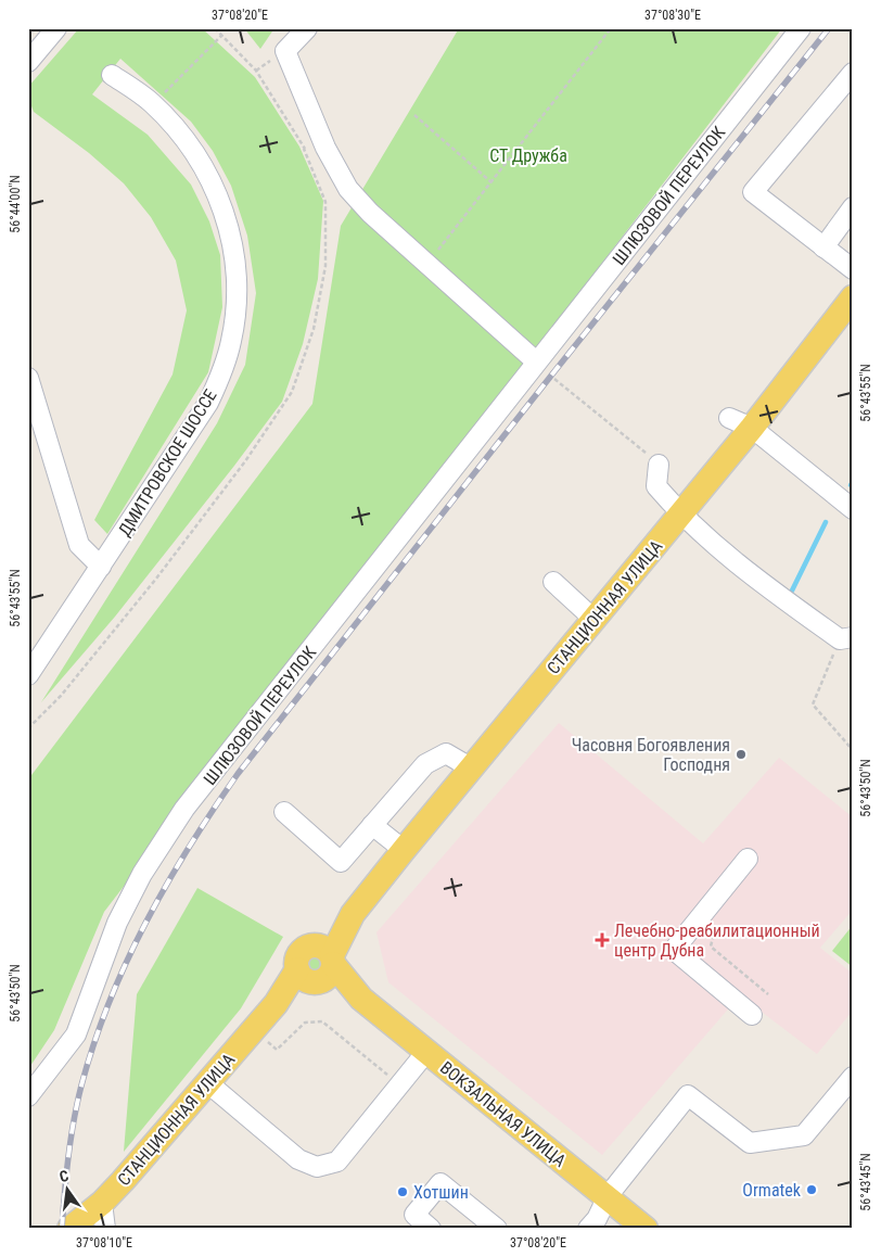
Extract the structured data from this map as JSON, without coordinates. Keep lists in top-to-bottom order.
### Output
{
  "streets": {
    "main road": ["СТАНЦИОННАЯ УЛИЦА", "ВОКЗАЛЬНАЯ УЛИЦА"],
    "street": ["ШЛЮЗОВОЙ ПЕРЕУЛОК", "ДМИТРОВСКОЕ ШОССЕ"]
  },
  "crossings": [
    ["СТАНЦИОННАЯ УЛИЦА", "ВОКЗАЛЬНАЯ УЛИЦА"]
  ],
  "parks": ["СТ Дружба"],
  "places": {
    "other": ["Часовня Богоявления Господня", "Ormatek", "Хотшин"],
    "health": ["Лечебно-реабилитационный центр Дубна"]
  },
  "north": "top",
  "coordinates": [
    "37°08'20\"E",
    "37°08'30\"E",
    "56°44'00\"N",
    "56°43'55\"N",
    "56°43'50\"N",
    "56°43'45\"N",
    "37°08'10\"E"
  ]
}
